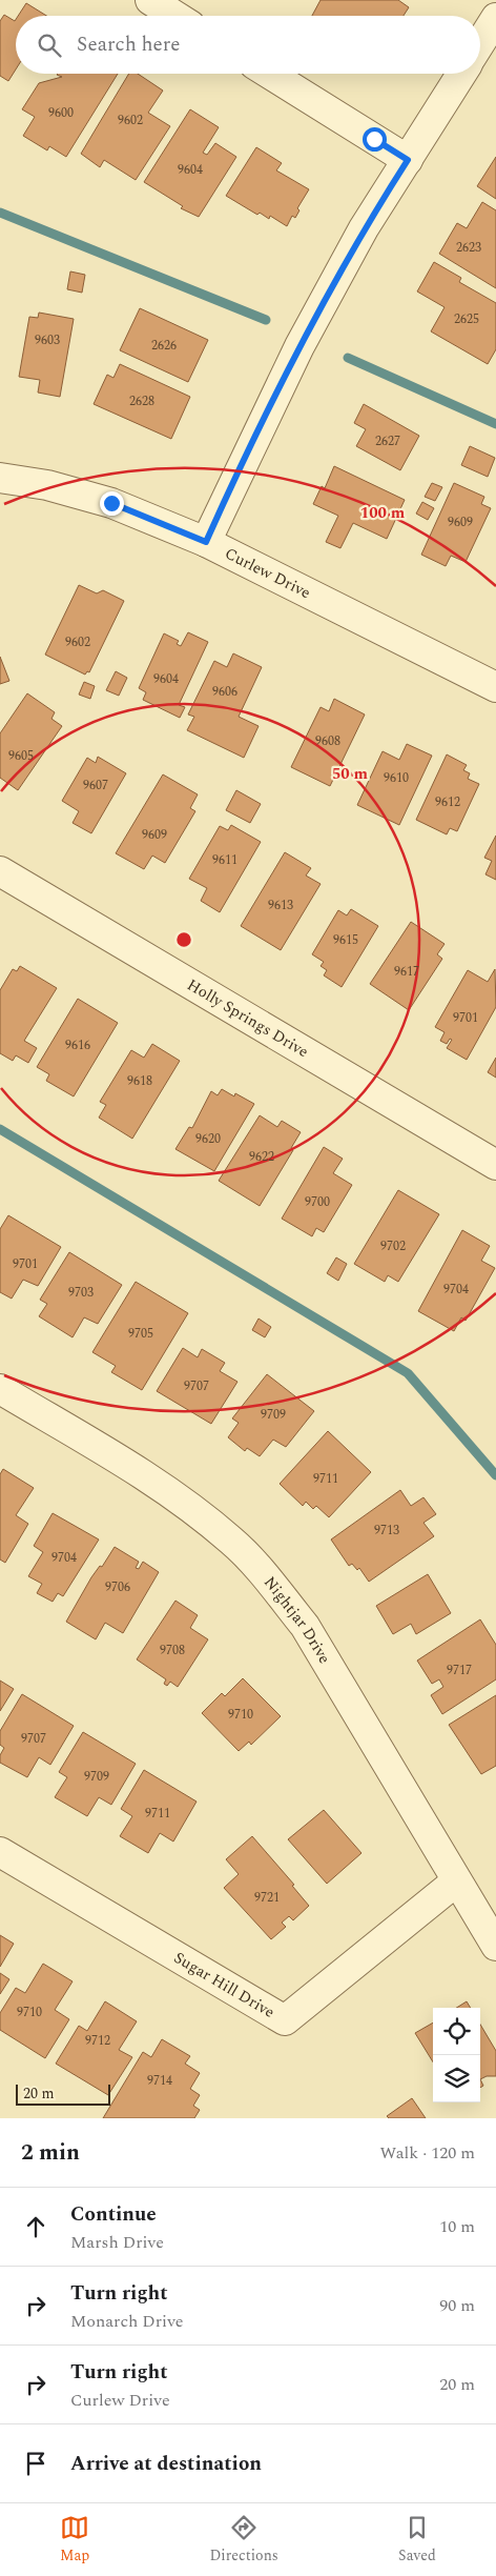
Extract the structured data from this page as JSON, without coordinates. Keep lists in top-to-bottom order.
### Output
{
  "streets": {
    "street": [
      "Curlew Drive",
      "Holly Springs Drive",
      "Nightjar Drive",
      "Sugar Hill Drive"
    ]
  },
  "crossings": [
    ["Nightjar Drive", "Sugar Hill Drive"]
  ],
  "house_numbers": [
    "9600",
    "9602",
    "9604",
    "2623",
    "2625",
    "9603",
    "2626",
    "2628",
    "2627",
    "9609",
    "9602",
    "9604",
    "9606",
    "9608",
    "9605",
    "9610",
    "9607",
    "9612",
    "9609",
    "9611",
    "9613",
    "9615",
    "9617",
    "9701",
    "9616",
    "9618",
    "9620",
    "9622",
    "9700",
    "9702",
    "9701",
    "9704",
    "9703",
    "9705",
    "9707",
    "9709",
    "9711",
    "9713",
    "9704",
    "9706",
    "9708",
    "9717",
    "9710",
    "9707",
    "9709",
    "9711",
    "9721",
    "9710",
    "9712",
    "9714"
  ],
  "scale_bar": "20 m",
  "page": {
    "search": "Search here",
    "scale": "20 m",
    "heading": ["2 min", "Walk · 120 m"],
    "list": [
      ["Continue", "Marsh Drive", "10 m"],
      ["Turn right", "Monarch Drive", "90 m"],
      ["Turn right", "Curlew Drive", "20 m"],
      "Arrive at destination"
    ],
    "nav": ["Map", "Directions", "Saved"]
  },
  "rings": ["100 m", "50 m"]
}
